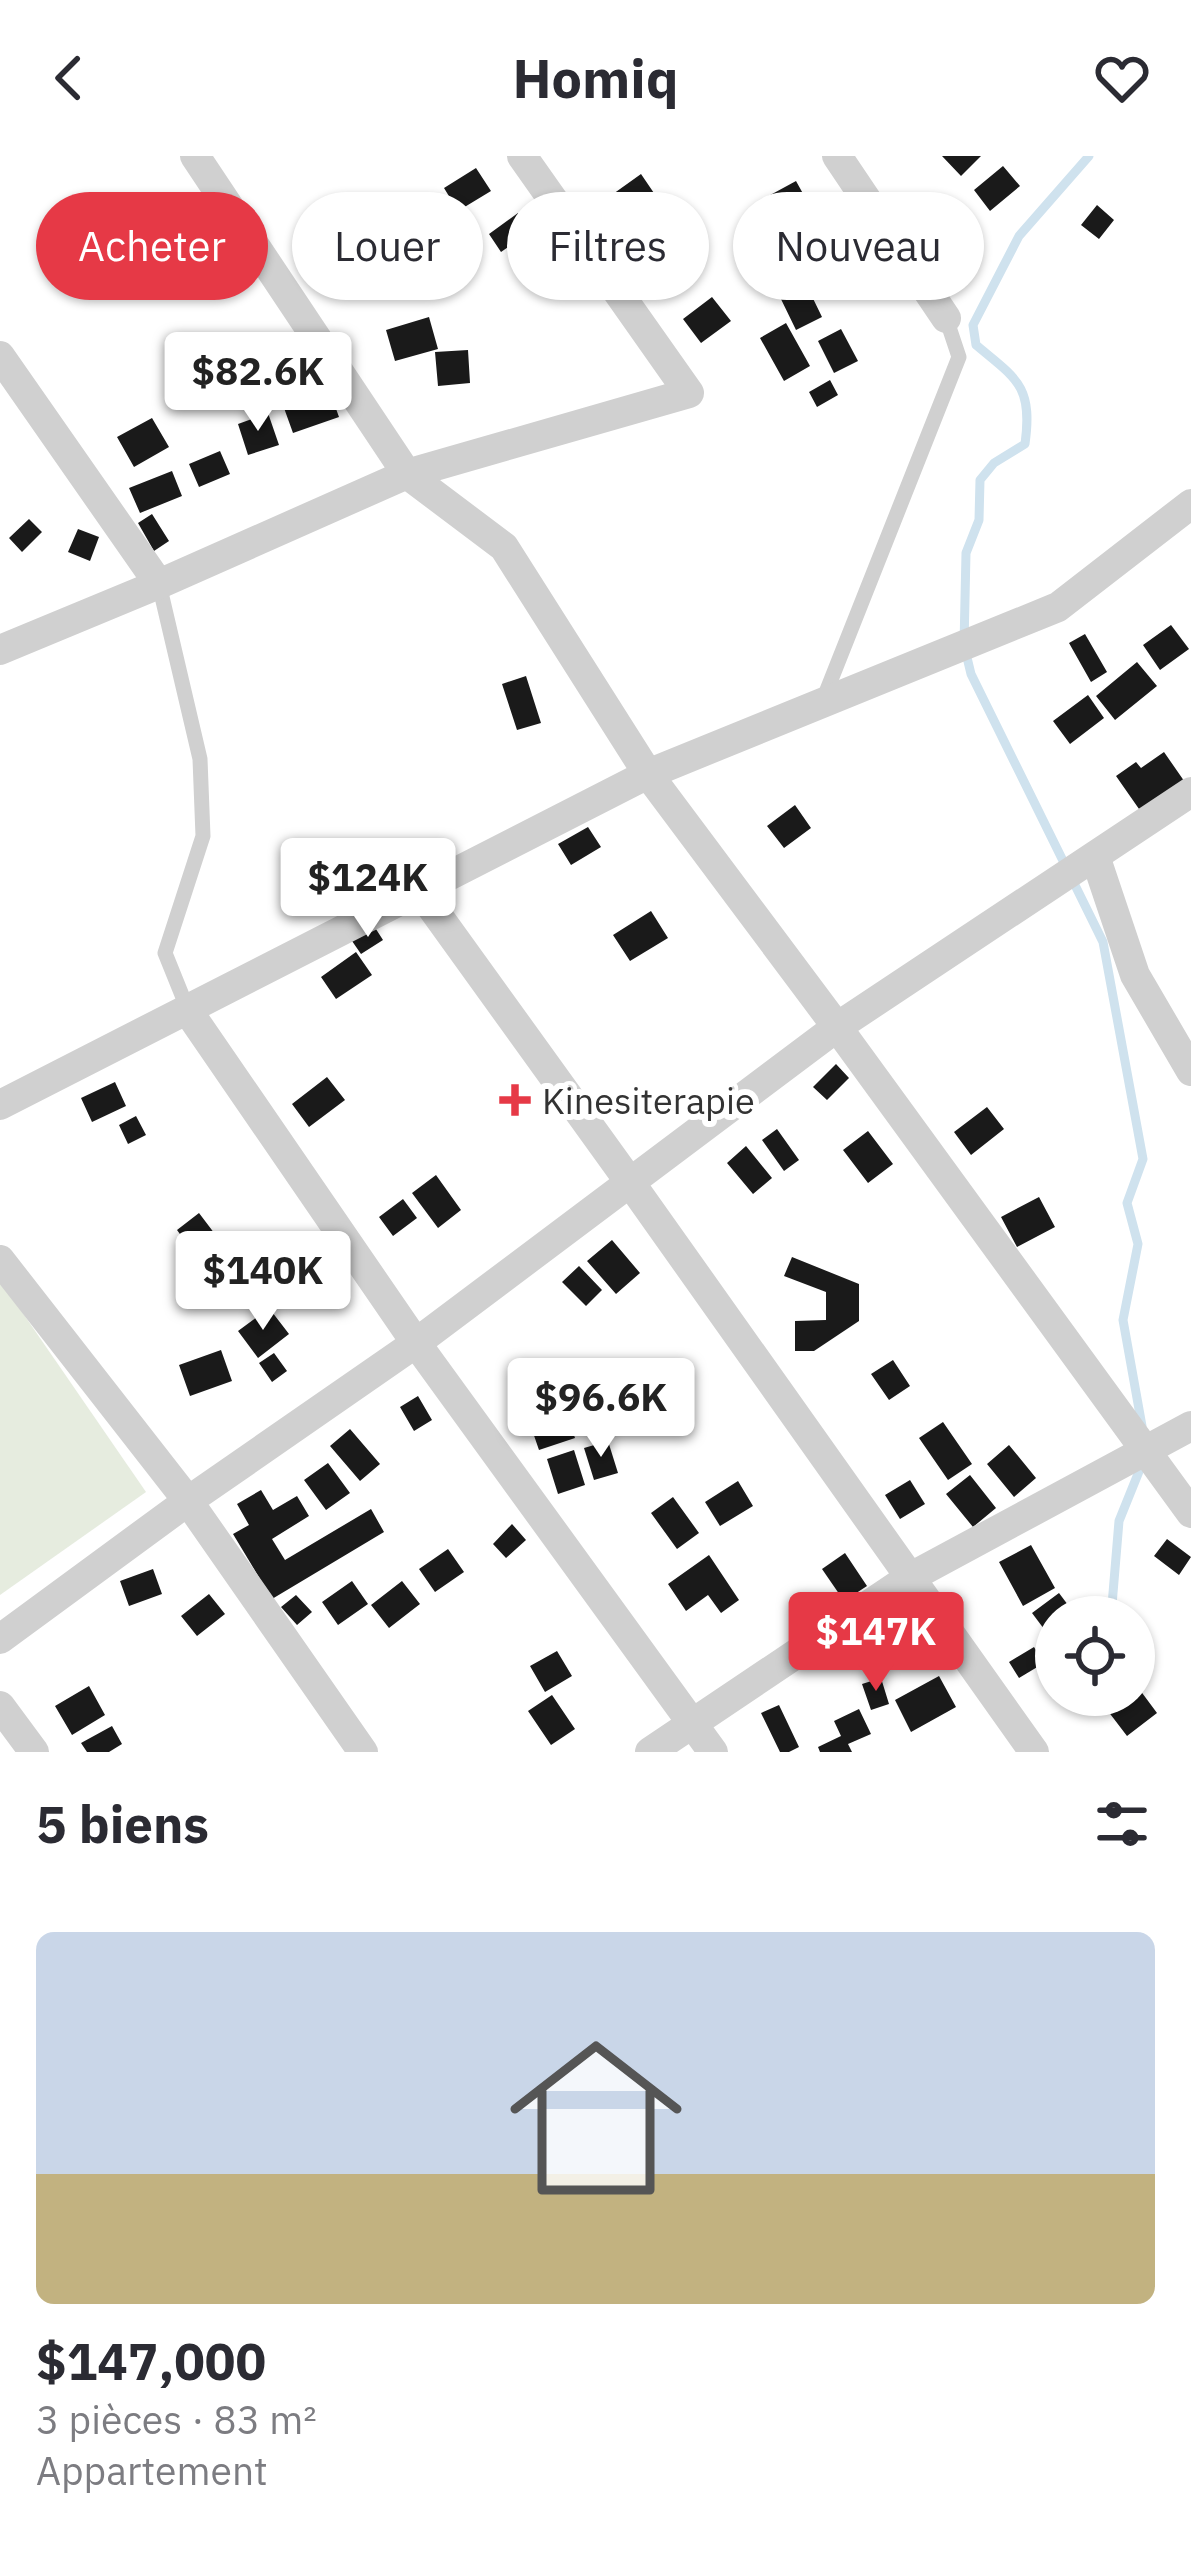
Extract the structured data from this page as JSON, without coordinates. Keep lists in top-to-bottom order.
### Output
{
  "places": {
    "health": ["Kinesiterapie"]
  },
  "page": {
    "header": "Homiq",
    "chip": [
      "Acheter",
      "Louer",
      "Filtres",
      "Nouveau"
    ],
    "price": [
      "$82.6K",
      "$124K",
      "$140K",
      "$96.6K",
      "$147K"
    ],
    "heading": "5 biens",
    "list": [
      {
        "name": "$147,000",
        "note": "3 pièces · 83 m² · Appartement"
      }
    ]
  }
}
